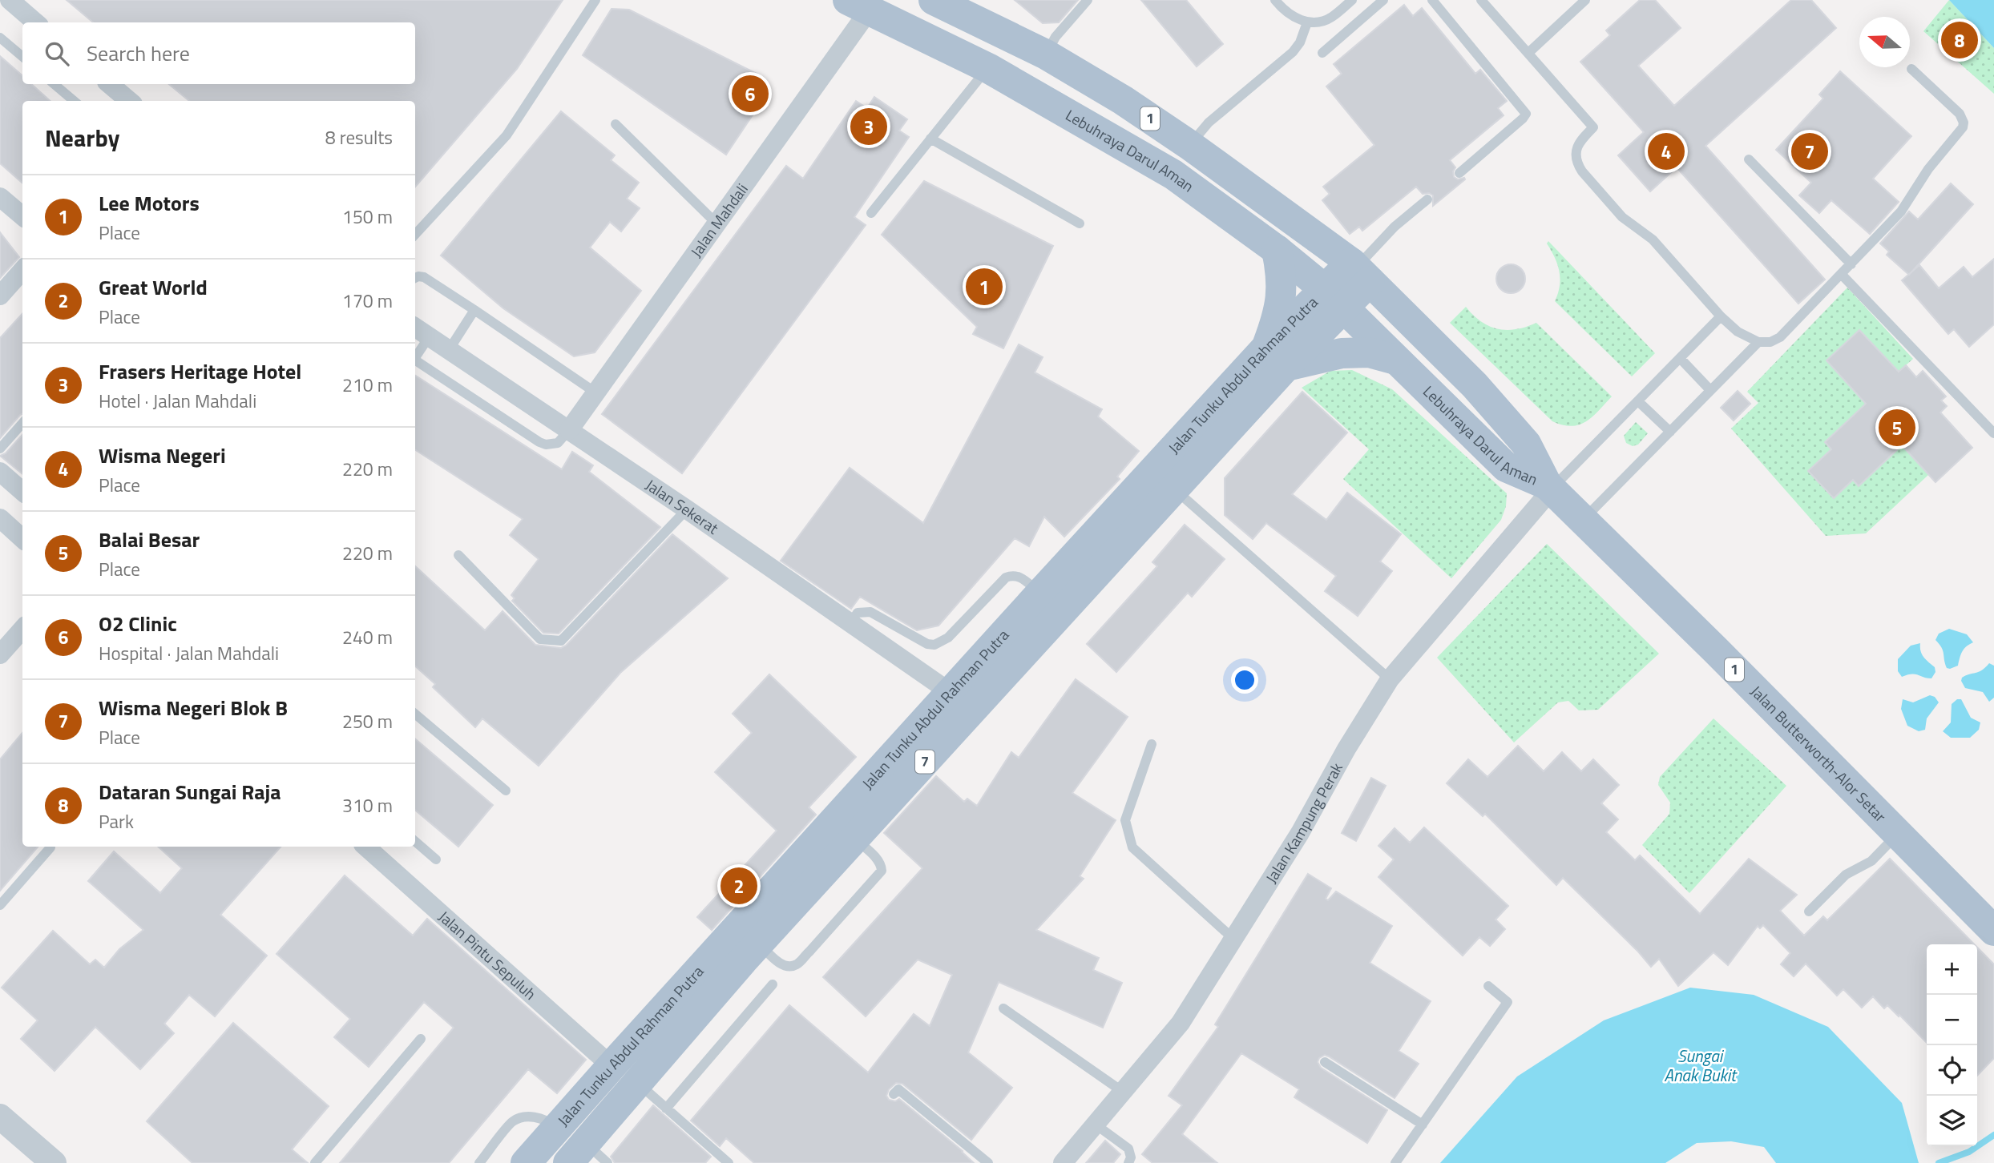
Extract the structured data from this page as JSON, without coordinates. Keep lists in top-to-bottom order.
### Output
{
  "streets": {
    "main road": [
      "1",
      "Lebuhraya Darul Aman",
      "Jalan Tunku Abdul Rahman Putra",
      "Jalan Butterworth-Alor Setar",
      "7"
    ],
    "street": [
      "Jalan Mahdali",
      "Jalan Sekerat",
      "Jalan Kampung Perak",
      "Jalan Pintu Sepuluh"
    ]
  },
  "crossings": [
    ["Lebuhraya Darul Aman", "Jalan Mahdali"],
    ["Lebuhraya Darul Aman", "Jalan Tunku Abdul Rahman Putra"],
    ["Lebuhraya Darul Aman", "Jalan Butterworth-Alor Setar"],
    ["Lebuhraya Darul Aman", "Jalan Kampung Perak"],
    ["Jalan Mahdali", "Jalan Sekerat"],
    ["Jalan Tunku Abdul Rahman Putra", "Jalan Sekerat"],
    ["Jalan Tunku Abdul Rahman Putra", "Jalan Pintu Sepuluh"],
    ["Jalan Butterworth-Alor Setar", "Jalan Kampung Perak"]
  ],
  "water": ["Sungai Anak Bukit"],
  "north": "left",
  "page": {
    "pins": [
      "8",
      "6",
      "3",
      "4",
      "7",
      "1",
      "5",
      "2"
    ],
    "search": "Search here",
    "heading": ["Nearby", "8 results"],
    "list": [
      {
        "mark": "1",
        "name": "Lee Motors",
        "note": "Place",
        "value": "150 m"
      },
      {
        "mark": "2",
        "name": "Great World",
        "note": "Place",
        "value": "170 m"
      },
      {
        "mark": "3",
        "name": "Frasers Heritage Hotel",
        "note": "Hotel · Jalan Mahdali",
        "value": "210 m"
      },
      {
        "mark": "4",
        "name": "Wisma Negeri",
        "note": "Place",
        "value": "220 m"
      },
      {
        "mark": "5",
        "name": "Balai Besar",
        "note": "Place",
        "value": "220 m"
      },
      {
        "mark": "6",
        "name": "O2 Clinic",
        "note": "Hospital · Jalan Mahdali",
        "value": "240 m"
      },
      {
        "mark": "7",
        "name": "Wisma Negeri Blok B",
        "note": "Place",
        "value": "250 m"
      },
      {
        "mark": "8",
        "name": "Dataran Sungai Raja",
        "note": "Park",
        "value": "310 m"
      }
    ],
    "map_buttons": ["+", "−"]
  }
}
